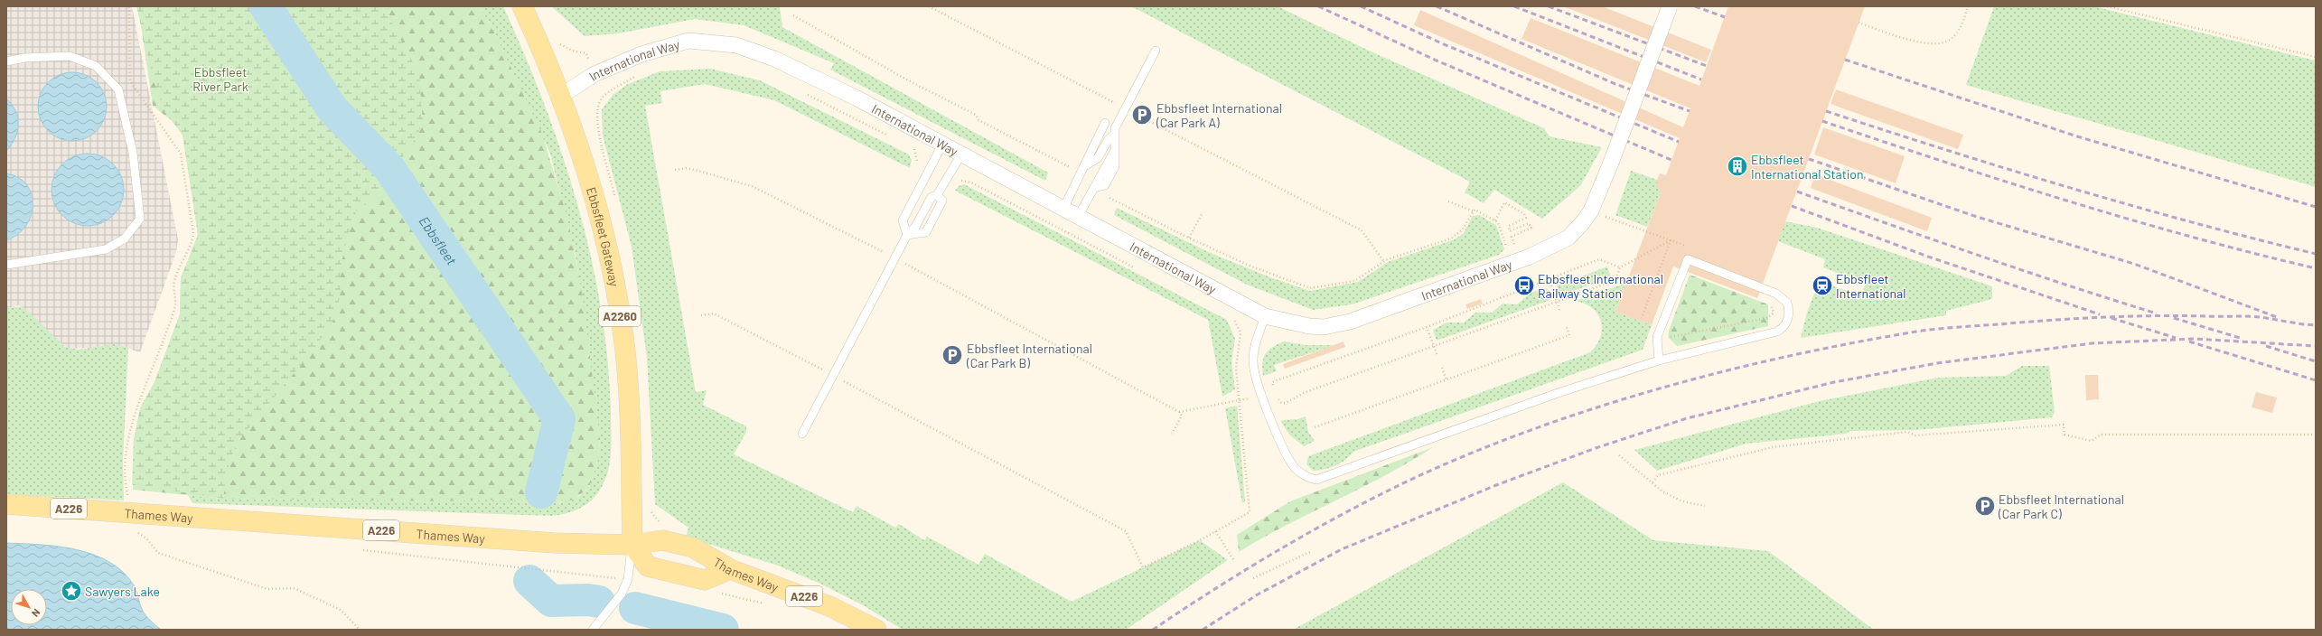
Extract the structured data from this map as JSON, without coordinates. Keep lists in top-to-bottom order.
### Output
{
  "streets": {
    "main road": [
      "Ebbsfleet Gateway",
      "A2260",
      "A226",
      "Thames Way"
    ],
    "street": ["International Way"]
  },
  "crossings": [
    ["International Way", "Ebbsfleet Gateway"],
    ["Ebbsfleet Gateway", "Thames Way"]
  ],
  "water": ["Ebbsfleet"],
  "parks": ["Ebbsfleet River Park"],
  "places": {
    "parking": ["Ebbsfleet International (Car Park A)", "Ebbsfleet International (Car Park B)", "Ebbsfleet International (Car Park C)"],
    "building": ["Ebbsfleet International Station"],
    "bus stop": ["Ebbsfleet International Railway Station"],
    "station": ["Ebbsfleet International"],
    "place": ["Sawyers Lake"]
  },
  "north": "bottom right"
}
